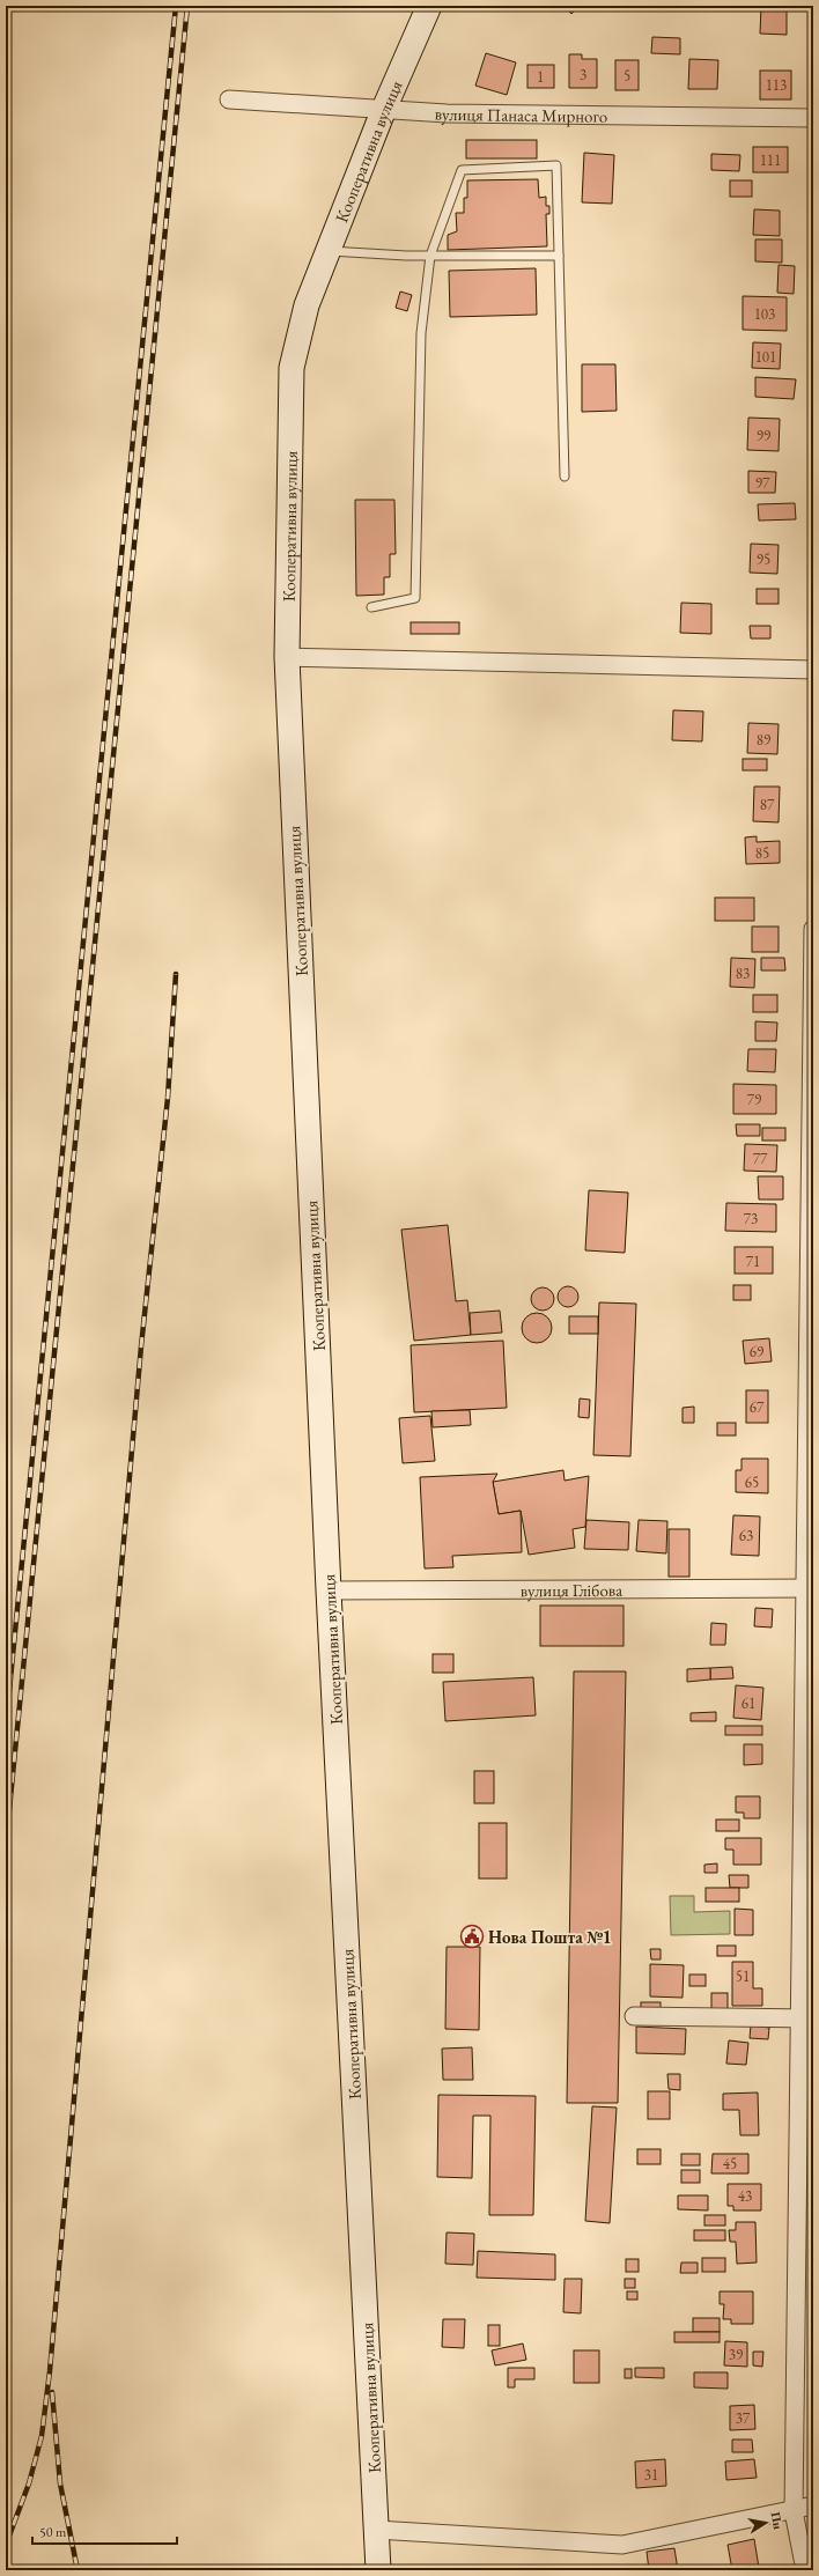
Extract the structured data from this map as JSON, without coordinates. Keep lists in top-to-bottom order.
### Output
{
  "streets": {
    "street": ["вулиця Панаса Мирного", "Кооперативна вулиця", "вулиця Глібова"]
  },
  "crossings": [
    ["вулиця Панаса Мирного", "Кооперативна вулиця"],
    ["Кооперативна вулиця", "вулиця Глібова"]
  ],
  "places": {
    "public building": ["Нова Пошта №1"]
  },
  "house_numbers": [
    "3",
    "5",
    "1",
    "113",
    "111",
    "103",
    "101",
    "99",
    "97",
    "95",
    "89",
    "87",
    "85",
    "83",
    "79",
    "77",
    "73",
    "71",
    "69",
    "67",
    "65",
    "63",
    "61",
    "51",
    "45",
    "43",
    "39",
    "37",
    "31"
  ],
  "scale_bar": "50 m",
  "north": "right"
}
